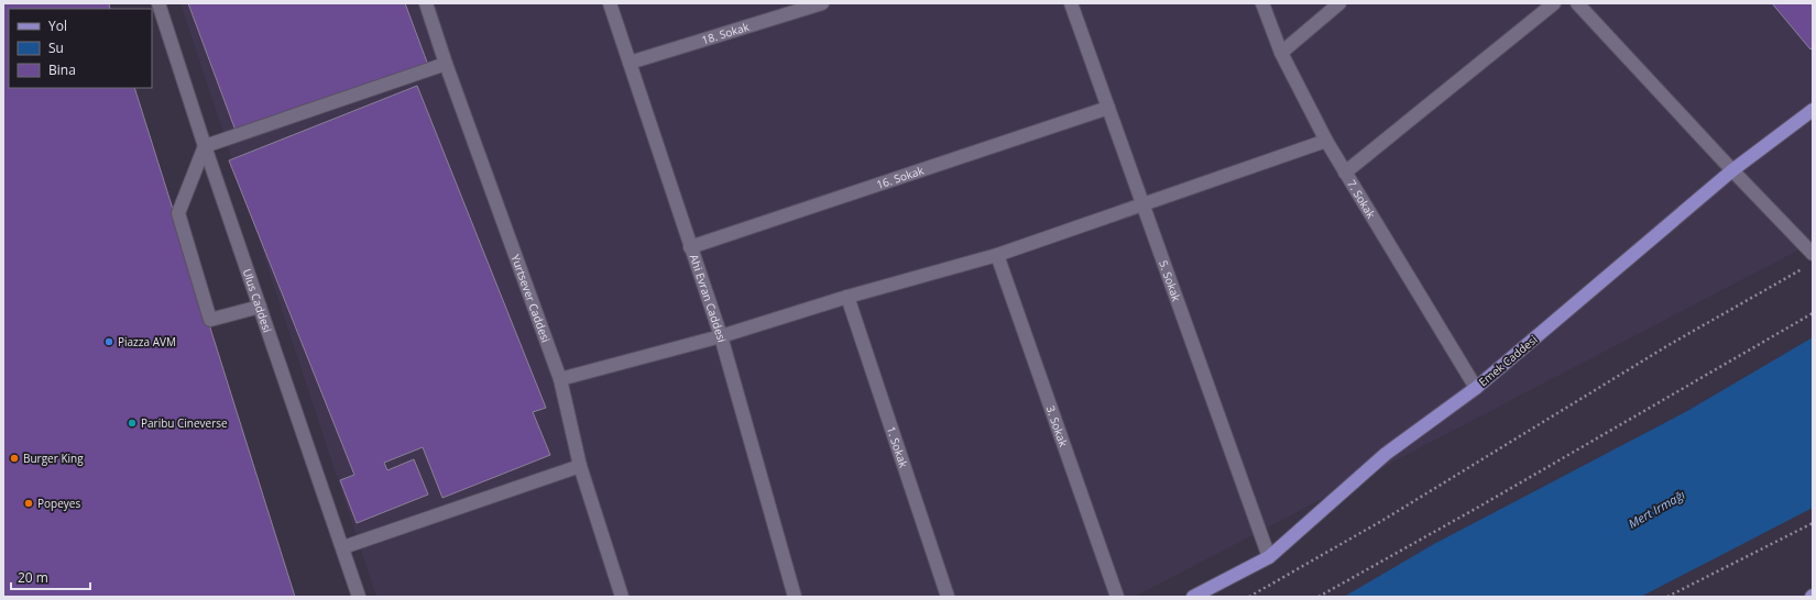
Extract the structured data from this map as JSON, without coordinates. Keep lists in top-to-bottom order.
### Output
{
  "streets": {
    "main road": ["Emek Caddesi"],
    "street": [
      "18. Sokak",
      "16. Sokak",
      "7. Sokak",
      "5. Sokak",
      "Yurtsever Caddesi",
      "Ahi Evran Caddesi",
      "Ulus Caddesi",
      "3. Sokak",
      "1. Sokak"
    ]
  },
  "crossings": [
    ["18. Sokak", "Ahi Evran Caddesi"],
    ["16. Sokak", "5. Sokak"],
    ["16. Sokak", "Ahi Evran Caddesi"],
    ["7. Sokak", "Emek Caddesi"],
    ["5. Sokak", "Emek Caddesi"]
  ],
  "water": ["Mert Irmağı"],
  "places": [
    "Piazza AVM",
    "Paribu Cineverse",
    "Burger King",
    "Popeyes"
  ],
  "legend": ["Yol", "Su", "Bina"],
  "scale_bar": "20 m"
}
